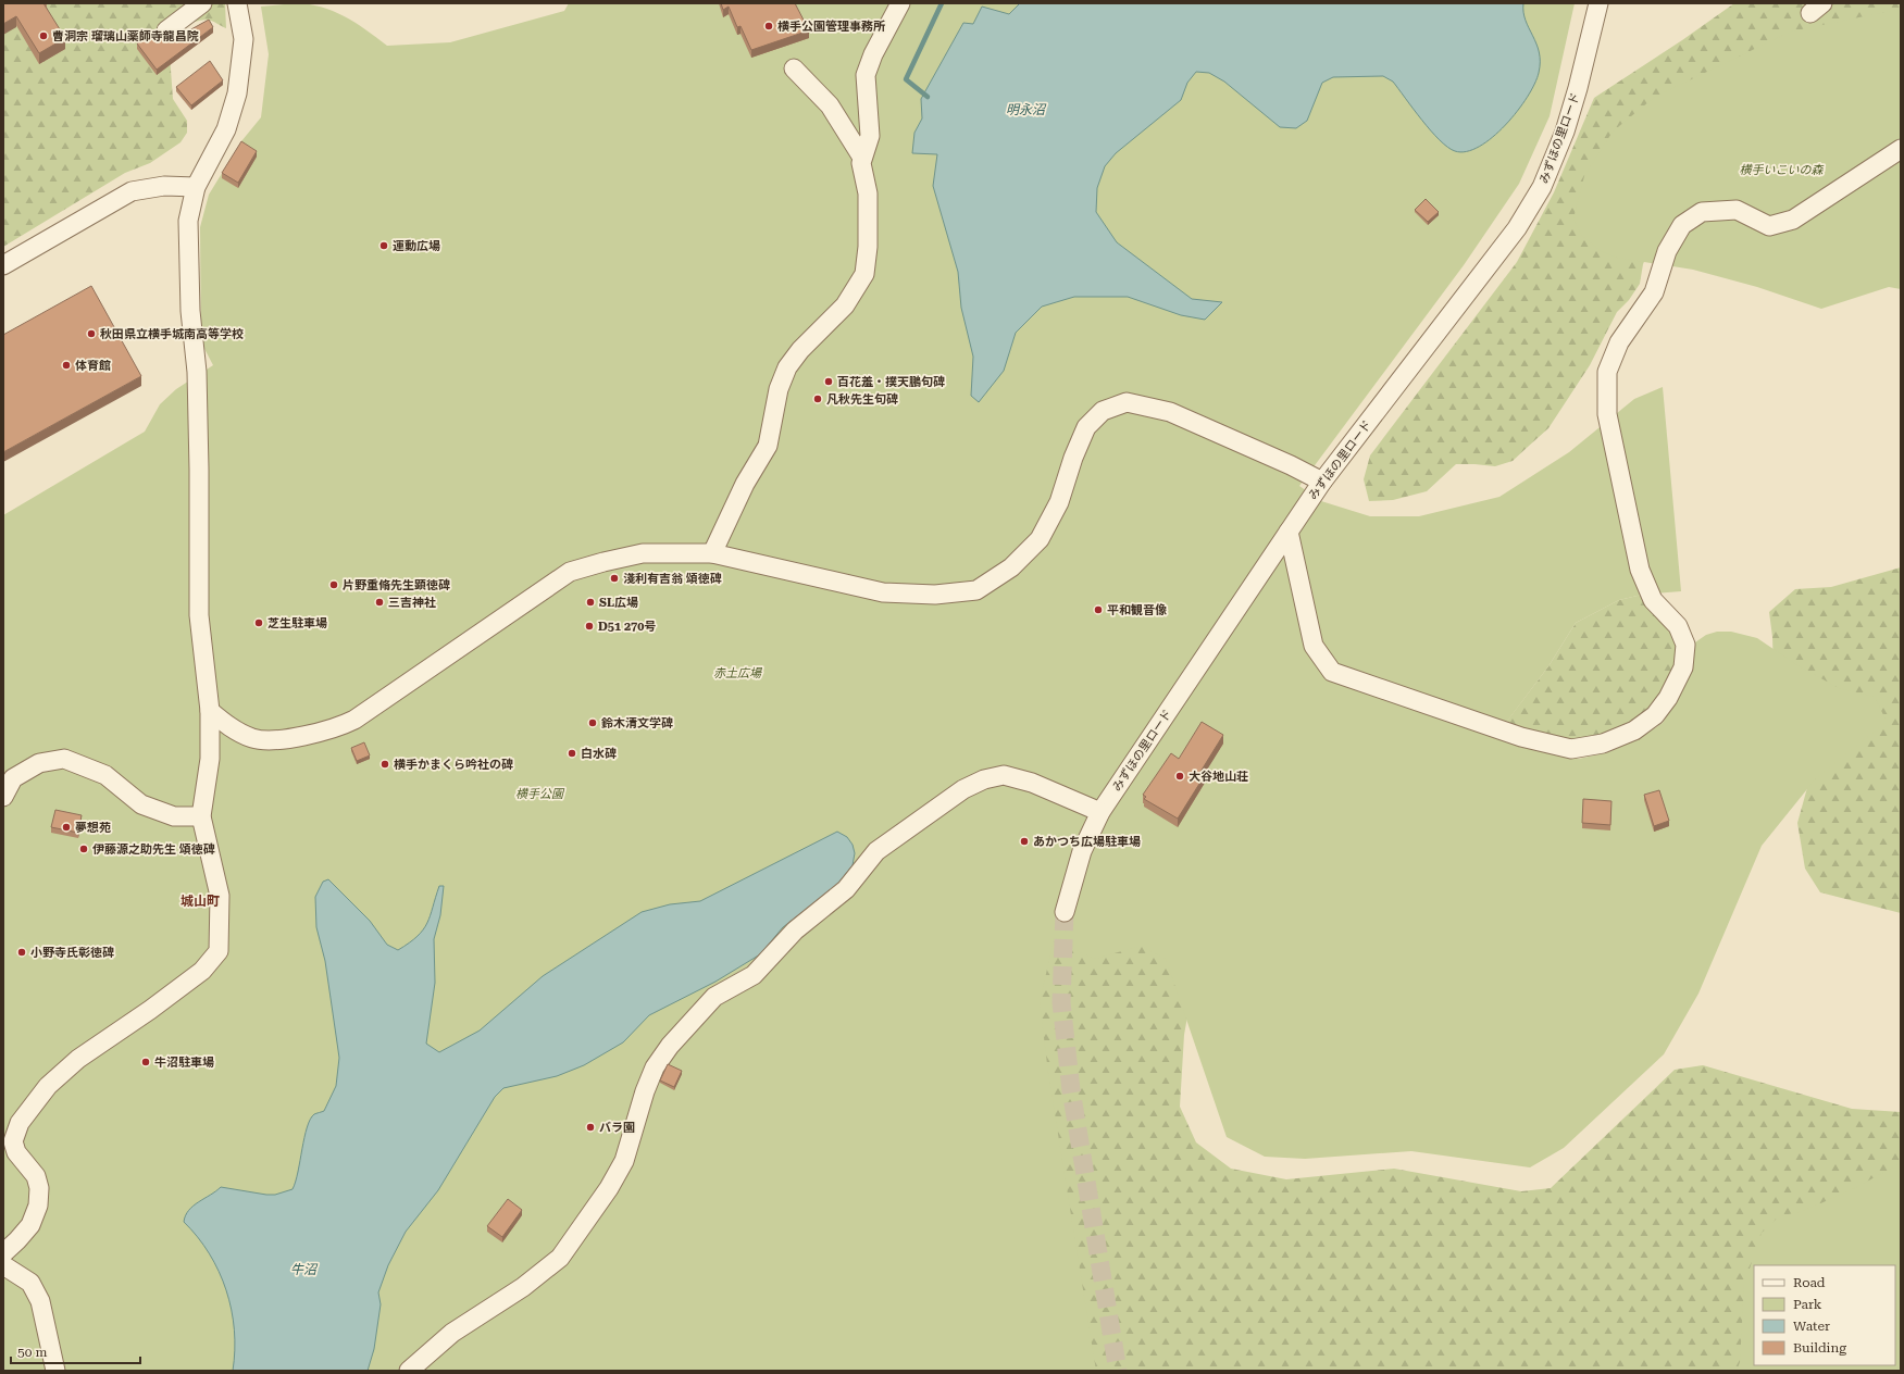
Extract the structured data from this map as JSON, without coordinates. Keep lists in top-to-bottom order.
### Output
{
  "streets": {
    "street": ["みずほの里ロード"]
  },
  "districts": ["城山町"],
  "water": ["明永沼", "牛沼"],
  "parks": ["横手いこいの森", "赤土広場", "横手公園"],
  "places": [
    "横手公園管理事務所",
    "曹洞宗 瑠璃山薬師寺龍昌院",
    "運動広場",
    "秋田県立横手城南高等学校",
    "体育館",
    "百花羞・撲天鵬句碑",
    "凡秋先生句碑",
    "淺利有吉翁 頌徳碑",
    "片野重脩先生顕徳碑",
    "三吉神社",
    "SL広場",
    "平和観音像",
    "芝生駐車場",
    "D51 270号",
    "鈴木清文学碑",
    "白水碑",
    "横手かまくら吟社の碑",
    "大谷地山荘",
    "夢想苑",
    "あかつち広場駐車場",
    "伊藤源之助先生 頌徳碑",
    "小野寺氏彰徳碑",
    "牛沼駐車場",
    "バラ園"
  ],
  "legend": [
    "Road",
    "Park",
    "Water",
    "Building"
  ],
  "scale_bar": "50 m"
}
